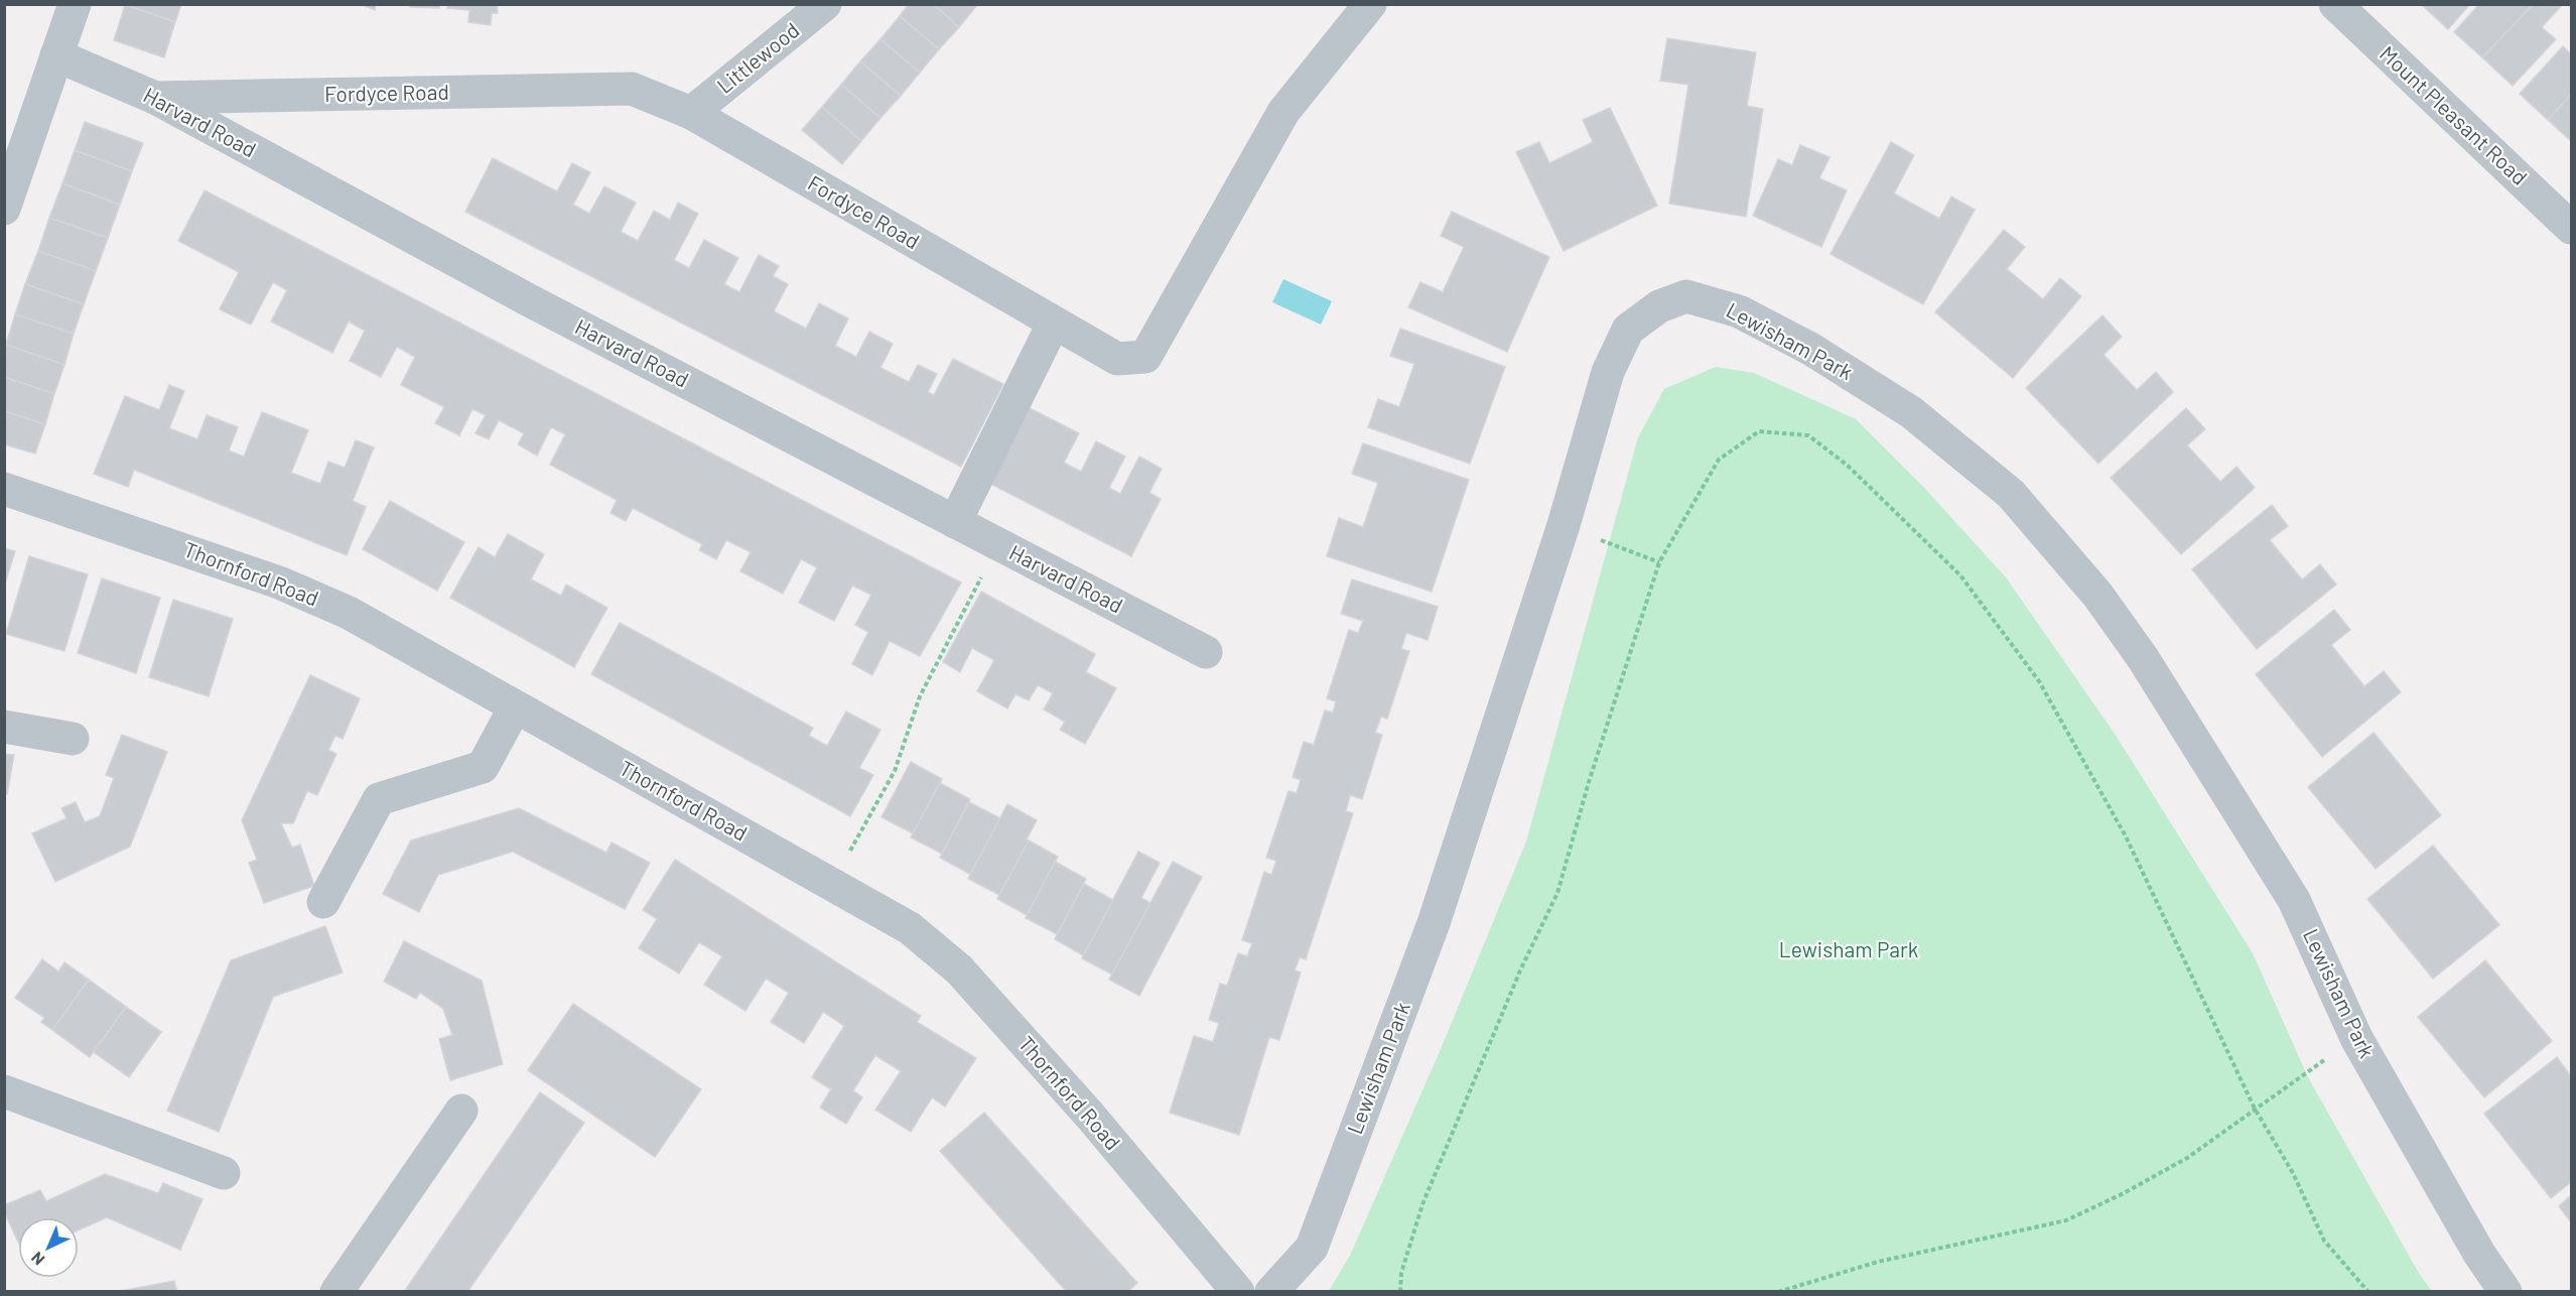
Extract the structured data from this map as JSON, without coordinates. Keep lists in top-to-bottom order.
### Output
{
  "streets": {
    "street": [
      "Littlewood",
      "Fordyce Road",
      "Mount Pleasant Road",
      "Harvard Road",
      "Lewisham Park",
      "Thornford Road"
    ]
  },
  "crossings": [
    ["Littlewood", "Fordyce Road"],
    ["Fordyce Road", "Harvard Road"]
  ],
  "parks": ["Lewisham Park"],
  "north": "bottom left"
}
